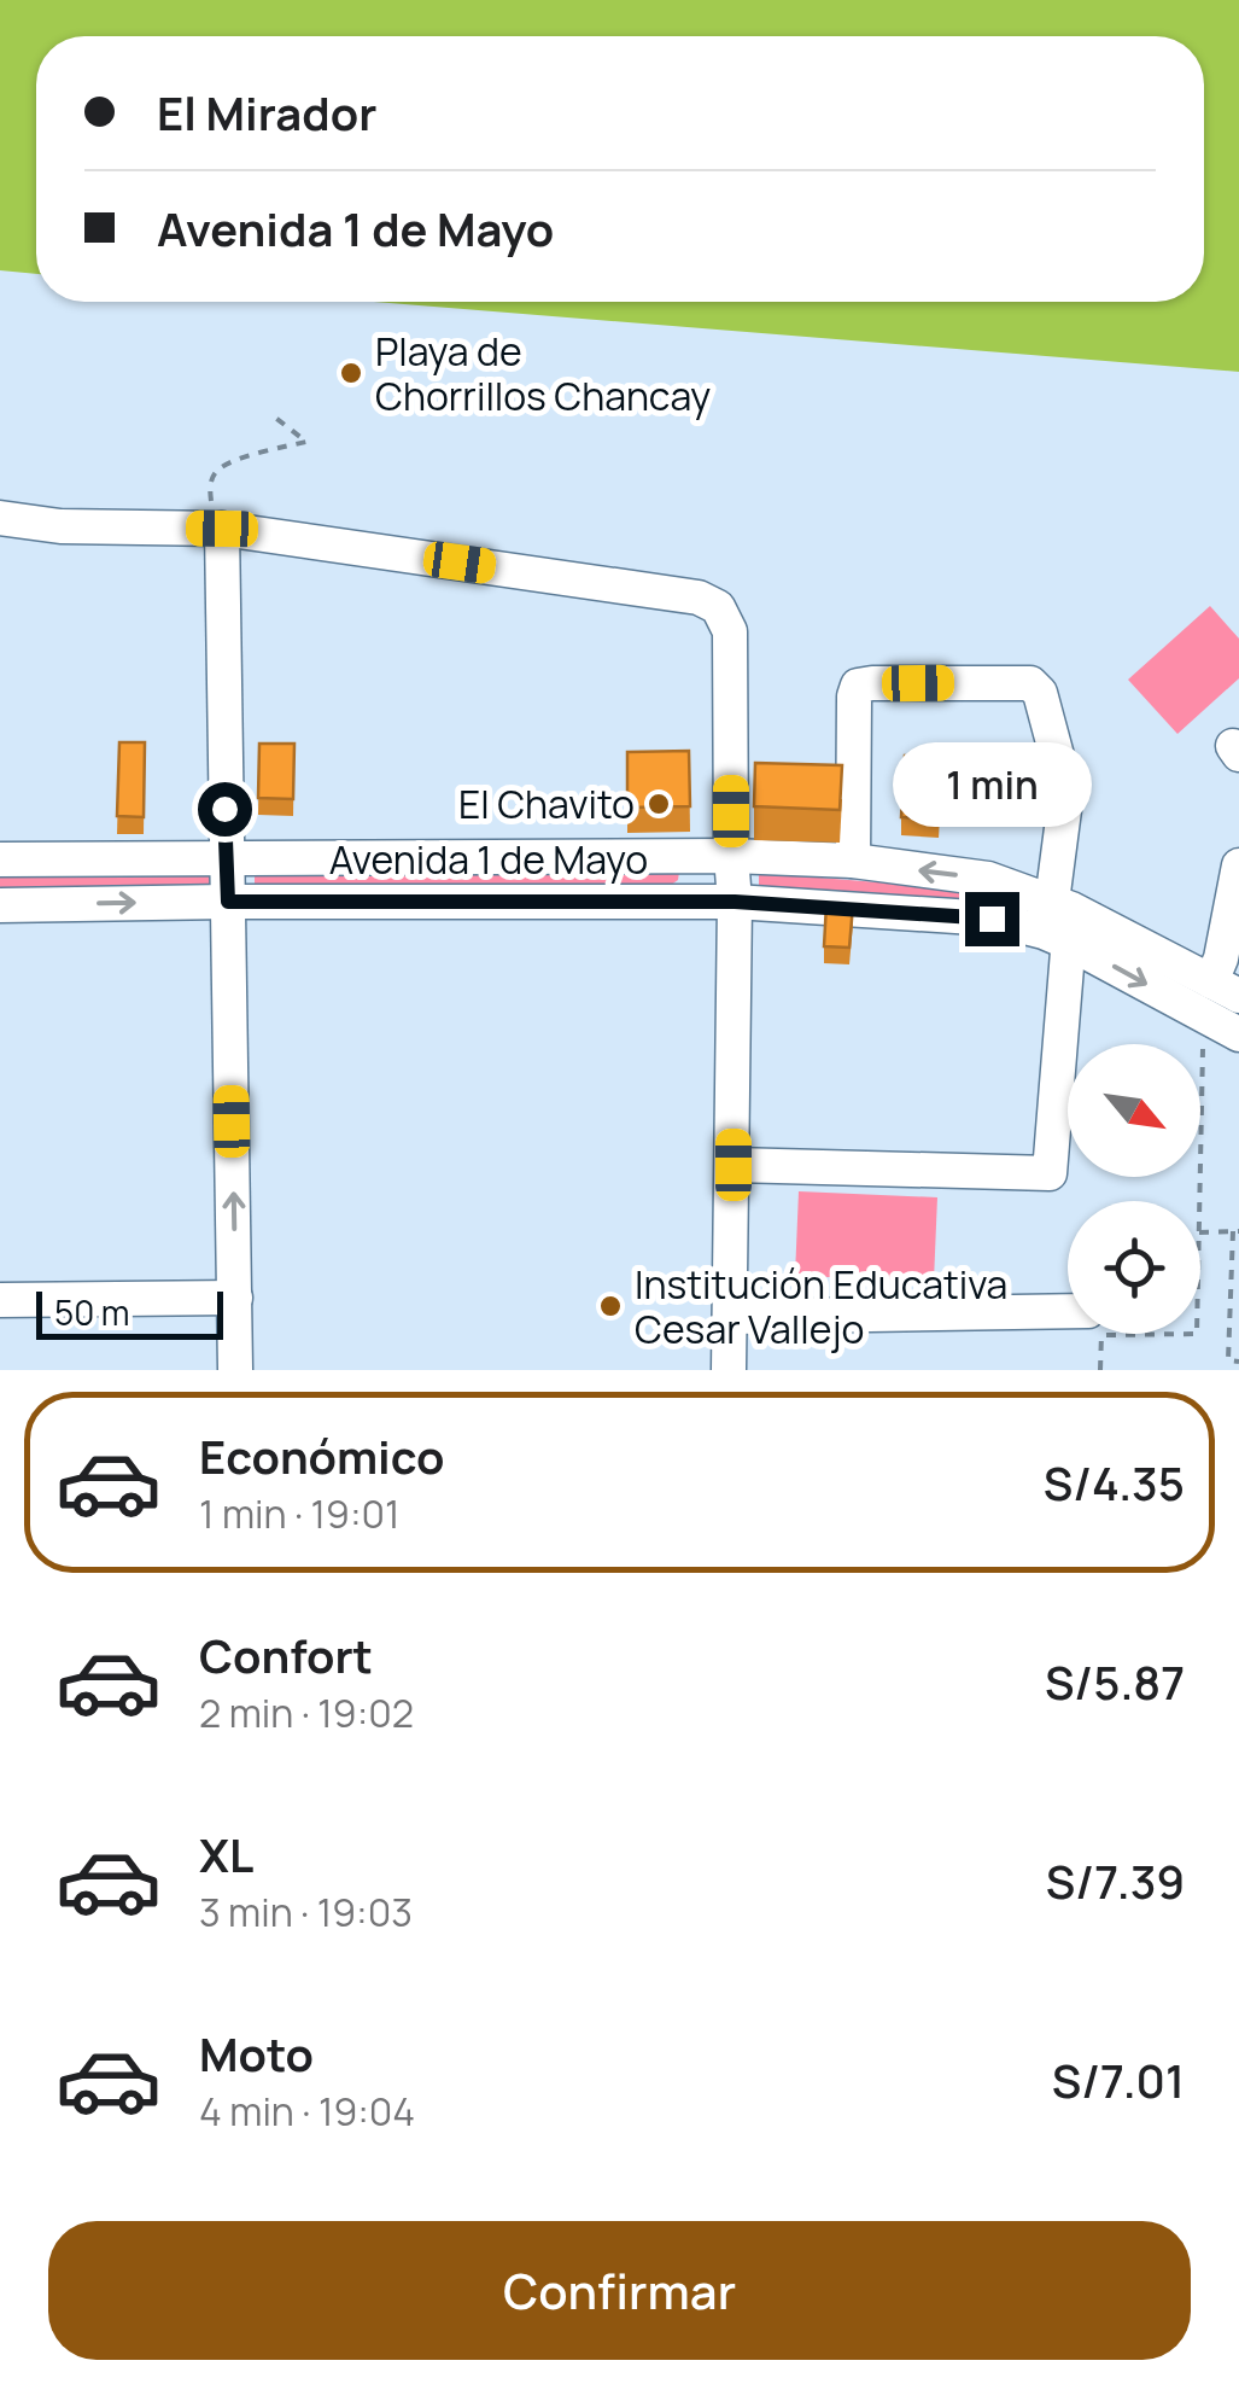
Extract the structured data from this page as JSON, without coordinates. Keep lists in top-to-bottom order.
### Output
{
  "streets": {
    "street": ["Avenida 1 de Mayo"]
  },
  "places": ["Playa de Chorrillos Chancay", "El Chavito", "Institución Educativa Cesar Vallejo"],
  "scale_bar": "50 m",
  "north": "bottom right",
  "page": {
    "banner": ["El Mirador", "Avenida 1 de Mayo"],
    "bubble": "1 min",
    "scale": "50 m",
    "list": [
      {
        "name": "Económico",
        "note": "1 min · 19:01",
        "value": "S/4.35"
      },
      {
        "name": "Confort",
        "note": "2 min · 19:02",
        "value": "S/5.87"
      },
      {
        "name": "XL",
        "note": "3 min · 19:03",
        "value": "S/7.39"
      },
      {
        "name": "Moto",
        "note": "4 min · 19:04",
        "value": "S/7.01"
      }
    ],
    "buttons": "Confirmar"
  }
}
